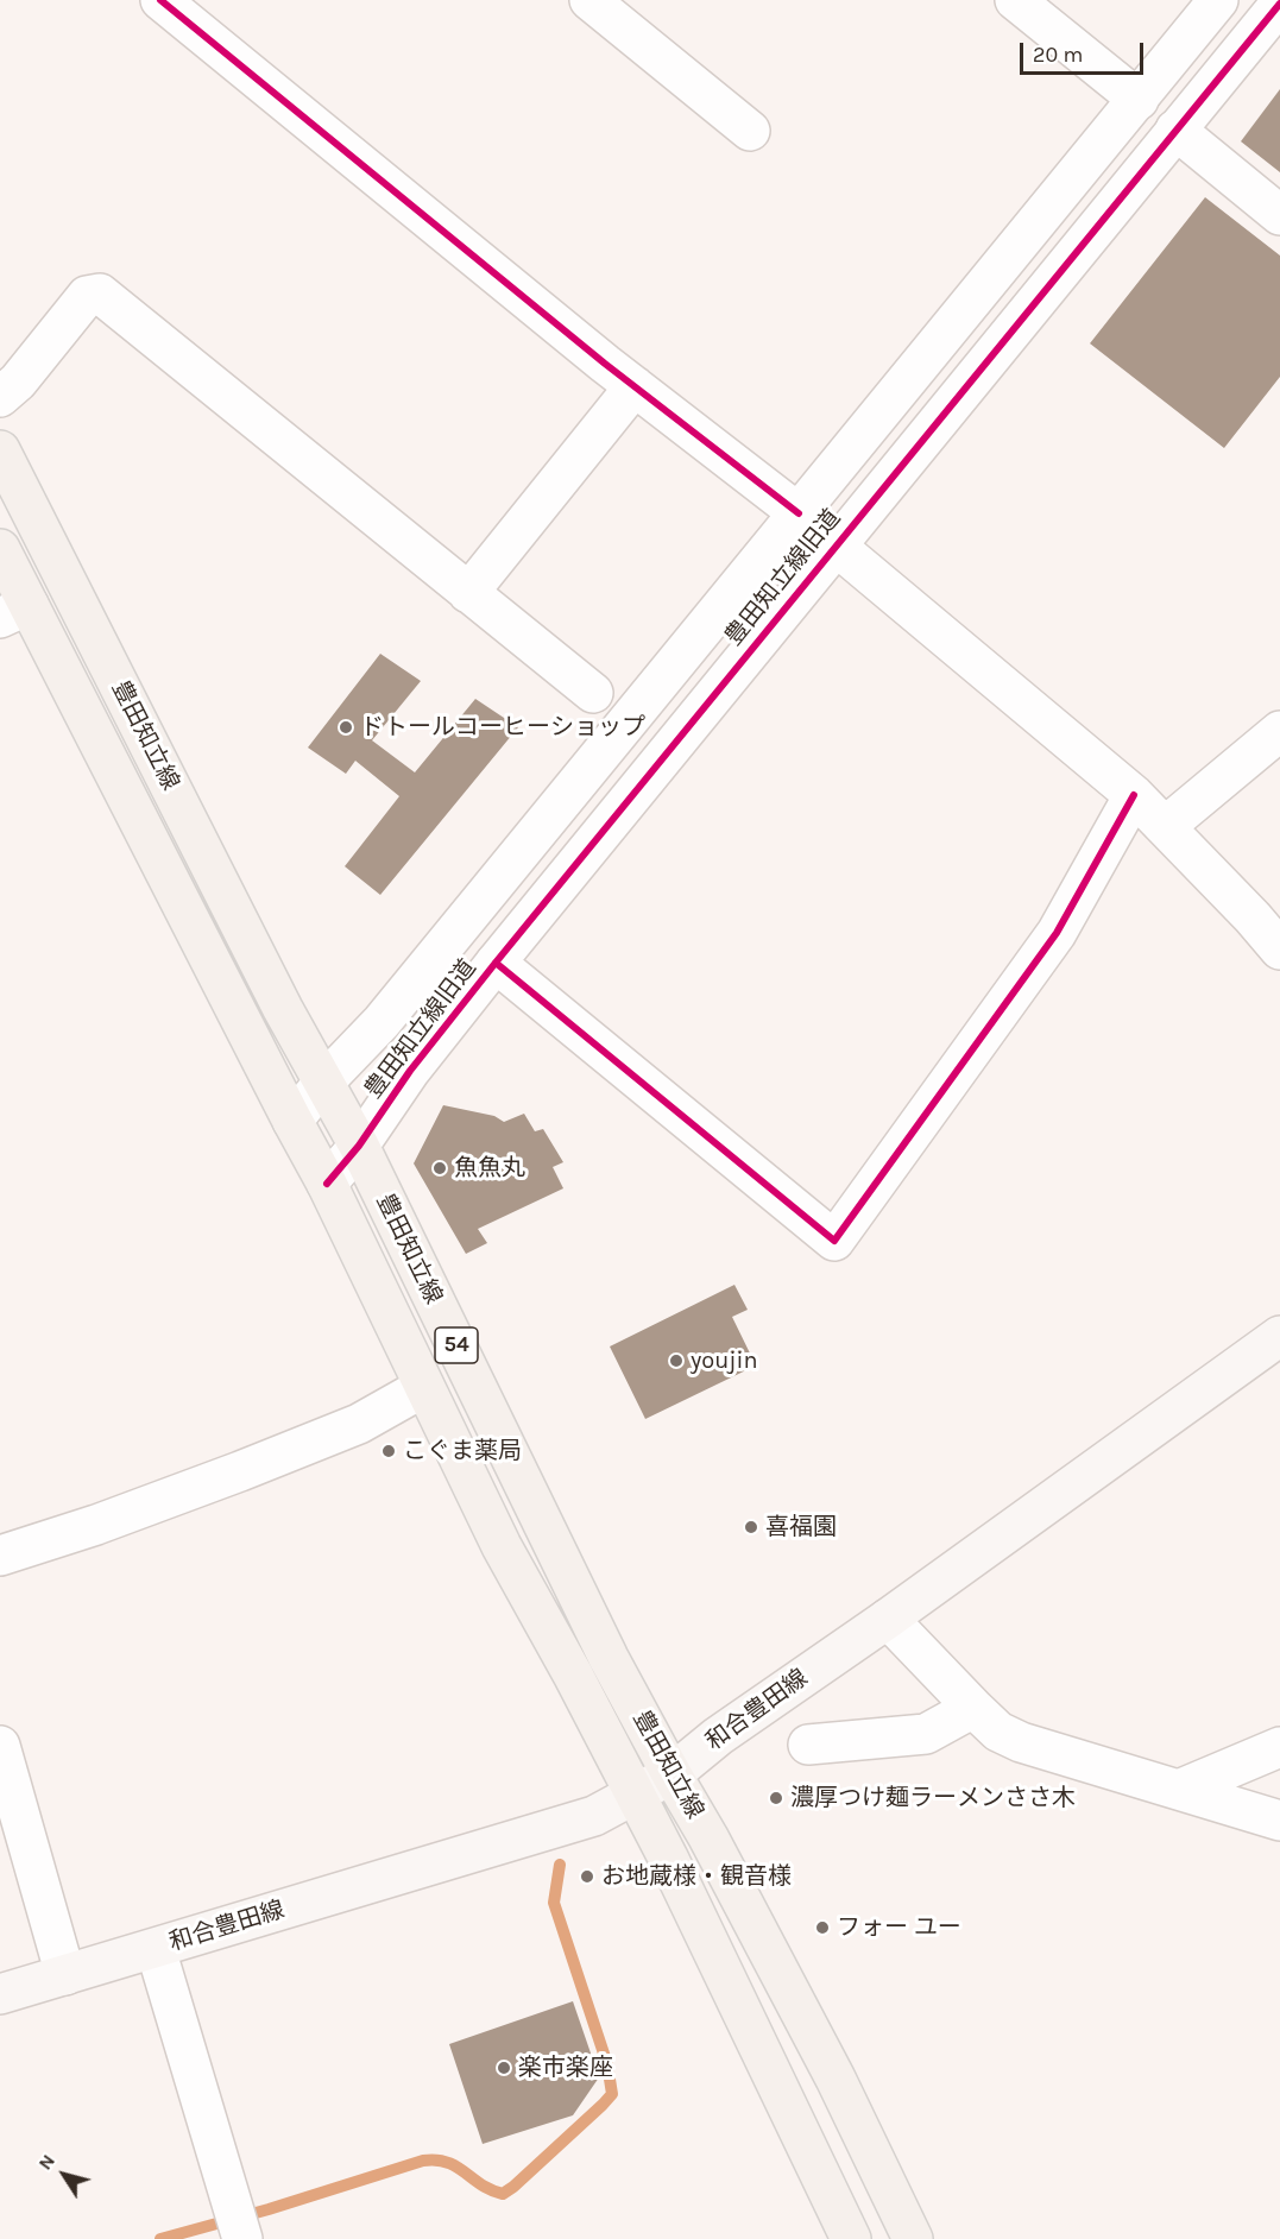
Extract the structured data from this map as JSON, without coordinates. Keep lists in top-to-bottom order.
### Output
{
  "streets": {
    "main road": ["豊田知立線", "54", "和合豊田線"],
    "street": ["豊田知立線旧道"]
  },
  "crossings": [
    ["豊田知立線旧道", "豊田知立線"],
    ["豊田知立線", "和合豊田線"]
  ],
  "places": [
    "ドトールコーヒーショップ",
    "魚魚丸",
    "youjin",
    "こぐま薬局",
    "喜福園",
    "濃厚つけ麺ラーメンささ木",
    "お地蔵様・観音様",
    "フォー ユー",
    "楽市楽座"
  ],
  "scale_bar": "20 m",
  "north": "top left"
}
